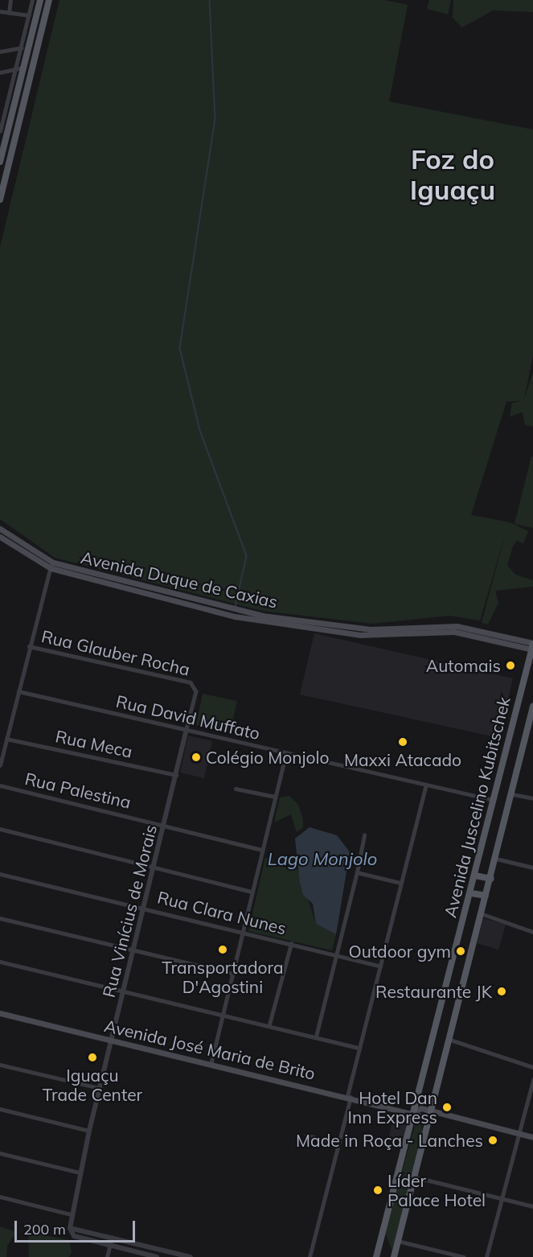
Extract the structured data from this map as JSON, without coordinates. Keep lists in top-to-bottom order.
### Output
{
  "streets": {
    "main road": ["Avenida Duque de Caxias", "Avenida Juscelino Kubitschek", "Avenida José Maria de Brito"],
    "street": [
      "Rua Glauber Rocha",
      "Rua David Muffato",
      "Rua Meca",
      "Rua Palestina",
      "Rua Vinícius de Morais",
      "Rua Clara Nunes"
    ]
  },
  "crossings": [
    ["Avenida Duque de Caxias", "Avenida Juscelino Kubitschek"],
    ["Rua Glauber Rocha", "Rua Vinícius de Morais"],
    ["Rua David Muffato", "Avenida Juscelino Kubitschek"],
    ["Rua David Muffato", "Rua Vinícius de Morais"],
    ["Rua Meca", "Rua Vinícius de Morais"],
    ["Rua Palestina", "Rua Vinícius de Morais"],
    ["Avenida Juscelino Kubitschek", "Avenida José Maria de Brito"],
    ["Rua Vinícius de Morais", "Rua Clara Nunes"],
    ["Rua Vinícius de Morais", "Avenida José Maria de Brito"]
  ],
  "districts": ["Foz do Iguaçu"],
  "water": ["Lago Monjolo"],
  "places": [
    "Automais",
    "Maxxi Atacado",
    "Colégio Monjolo",
    "Transportadora D'Agostini",
    "Outdoor gym",
    "Restaurante JK",
    "Iguaçu Trade Center",
    "Hotel Dan Inn Express",
    "Made in Roça - Lanches",
    "Líder Palace Hotel"
  ],
  "scale_bar": "200 m"
}
